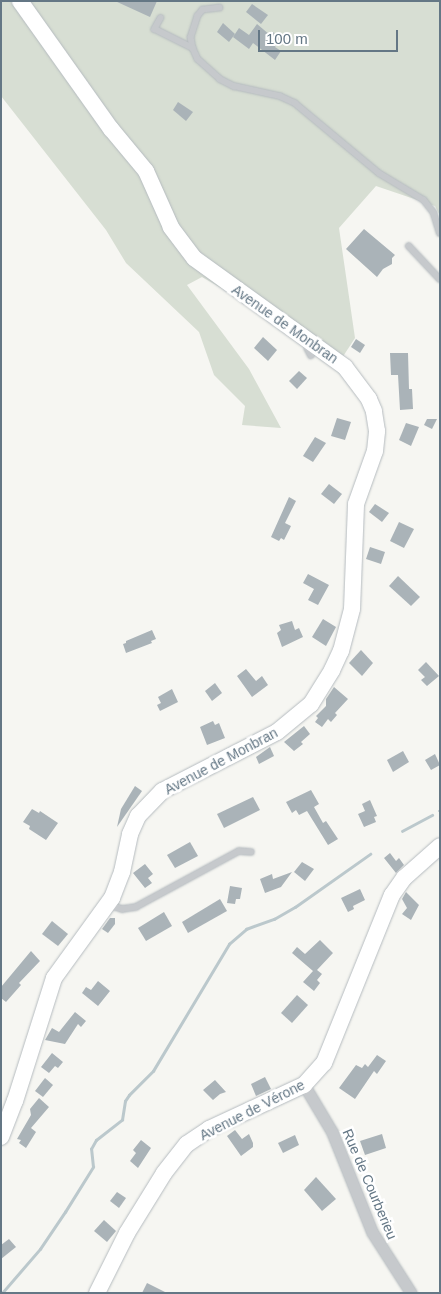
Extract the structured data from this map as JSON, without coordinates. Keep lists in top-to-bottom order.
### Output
{
  "streets": {
    "street": ["Avenue de Monbran", "Avenue de Vérone", "Rue de Courberieu"]
  },
  "crossings": [
    ["Avenue de Vérone", "Rue de Courberieu"]
  ],
  "scale_bar": "100 m"
}
